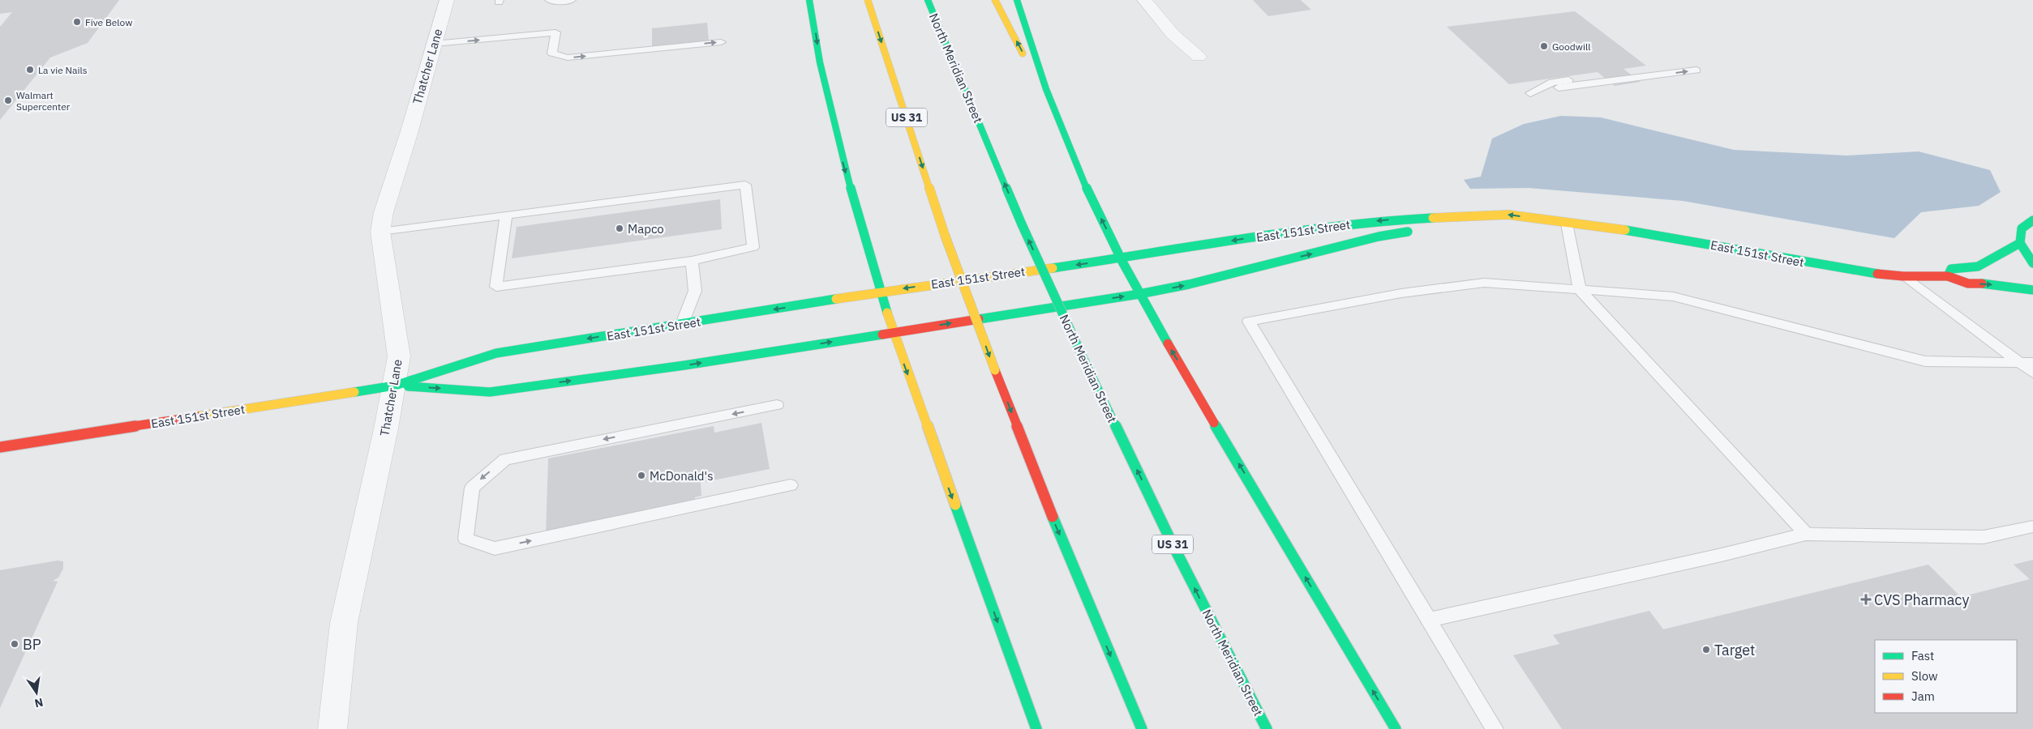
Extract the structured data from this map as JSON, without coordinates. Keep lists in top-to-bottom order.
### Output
{
  "streets": {
    "main road": ["North Meridian Street", "US 31", "East 151st Street"],
    "street": ["Thatcher Lane"]
  },
  "crossings": [
    ["Thatcher Lane", "East 151st Street"]
  ],
  "places": {
    "other": [
      "Five Below",
      "Goodwill",
      "La vie Nails",
      "Walmart Supercenter",
      "Mapco",
      "McDonald's",
      "BP",
      "Target"
    ],
    "health": ["CVS Pharmacy"]
  },
  "legend": ["Fast", "Slow", "Jam"],
  "north": "bottom"
}
